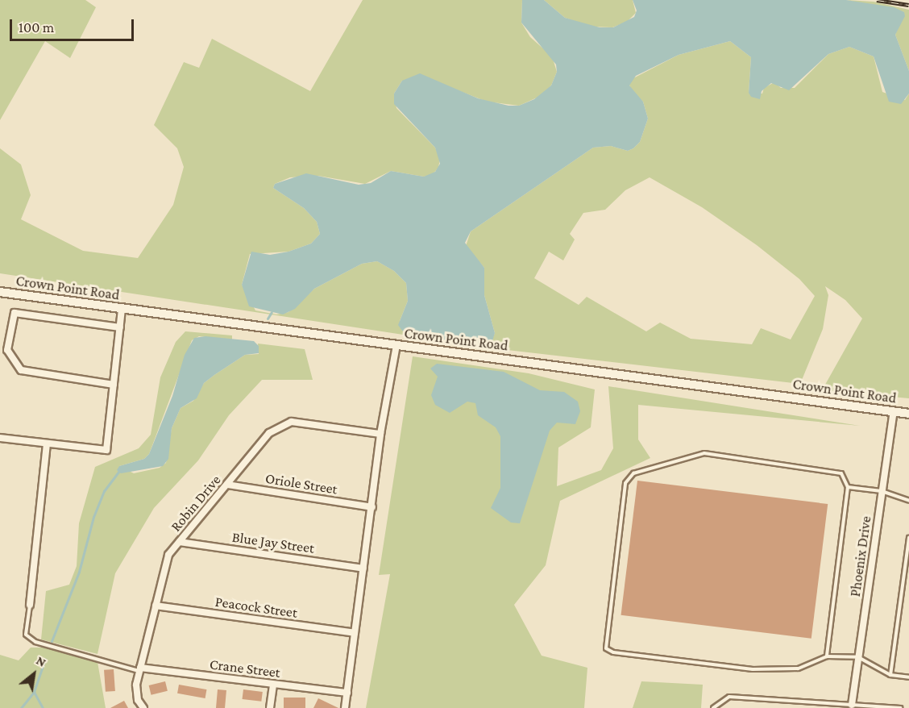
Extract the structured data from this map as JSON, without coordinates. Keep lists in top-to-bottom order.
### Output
{
  "streets": {
    "main road": ["Crown Point Road"],
    "street": [
      "Oriole Street",
      "Robin Drive",
      "Blue Jay Street",
      "Phoenix Drive",
      "Peacock Street",
      "Crane Street"
    ]
  },
  "crossings": [
    ["Crown Point Road", "Phoenix Drive"],
    ["Oriole Street", "Robin Drive"],
    ["Robin Drive", "Blue Jay Street"],
    ["Robin Drive", "Peacock Street"],
    ["Robin Drive", "Crane Street"]
  ],
  "scale_bar": "100 m",
  "north": "top right"
}
